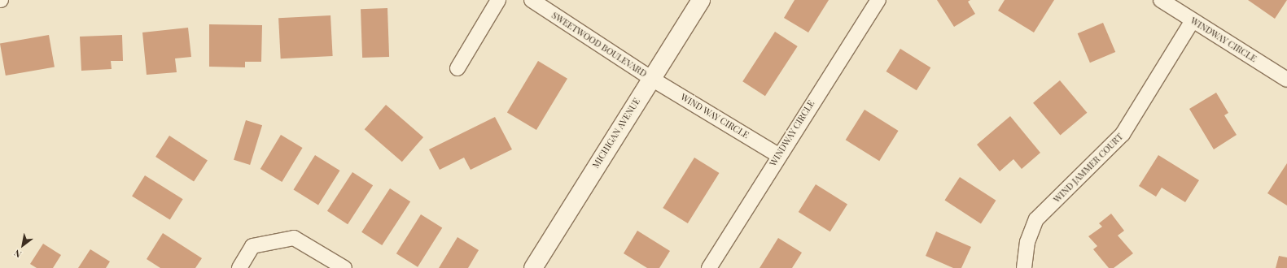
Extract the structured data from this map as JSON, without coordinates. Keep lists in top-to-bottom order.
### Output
{
  "streets": {
    "main road": ["MICHIGAN AVENUE"],
    "street": [
      "WINDWAY CIRCLE",
      "SWEETWOOD BOULEVARD",
      "WIND WAY CIRCLE",
      "WIND JAMMER COURT"
    ]
  },
  "crossings": [
    ["WINDWAY CIRCLE", "WIND WAY CIRCLE"],
    ["WINDWAY CIRCLE", "WIND JAMMER COURT"],
    ["SWEETWOOD BOULEVARD", "WIND WAY CIRCLE"],
    ["SWEETWOOD BOULEVARD", "MICHIGAN AVENUE"],
    ["WIND WAY CIRCLE", "MICHIGAN AVENUE"]
  ],
  "north": "bottom left"
}
